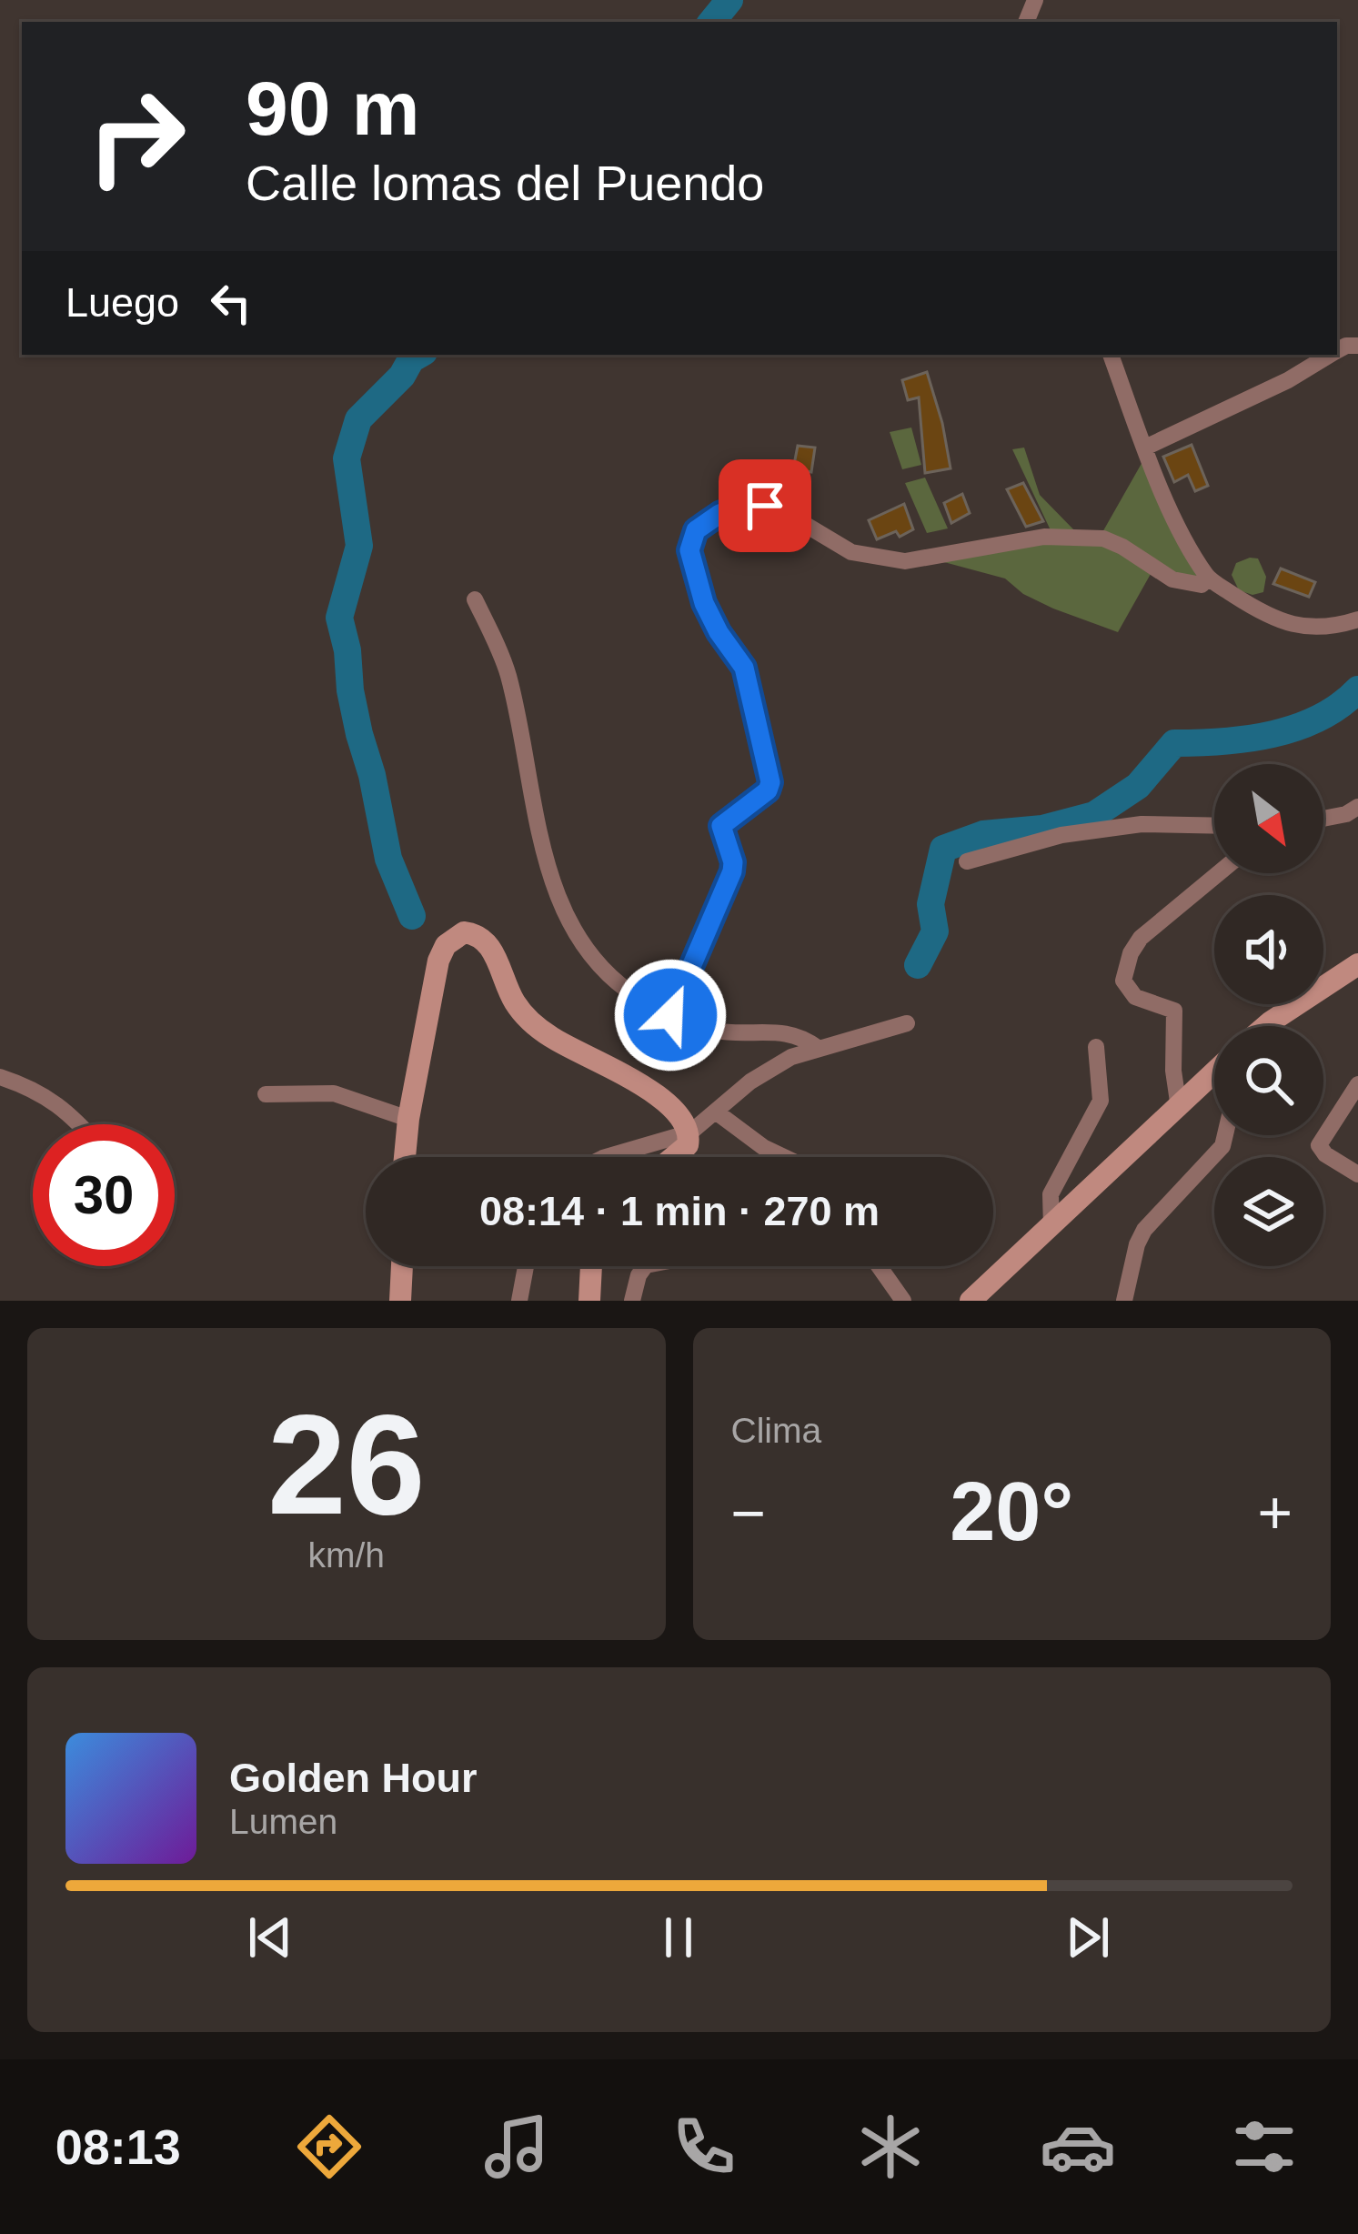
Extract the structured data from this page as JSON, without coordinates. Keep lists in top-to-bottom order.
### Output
{
  "north": "bottom right",
  "page": {
    "turn": ["90 m", "Calle lomas del Puendo"],
    "then": "Luego",
    "limit": "30",
    "trip": "08:14 · 1 min · 270 m",
    "tile": [
      ["26", "km/h"],
      "Clima"
    ],
    "heat": ["−", "20°", "+"],
    "song": ["Golden Hour", "Lumen"],
    "tabs": "08:13"
  }
}
